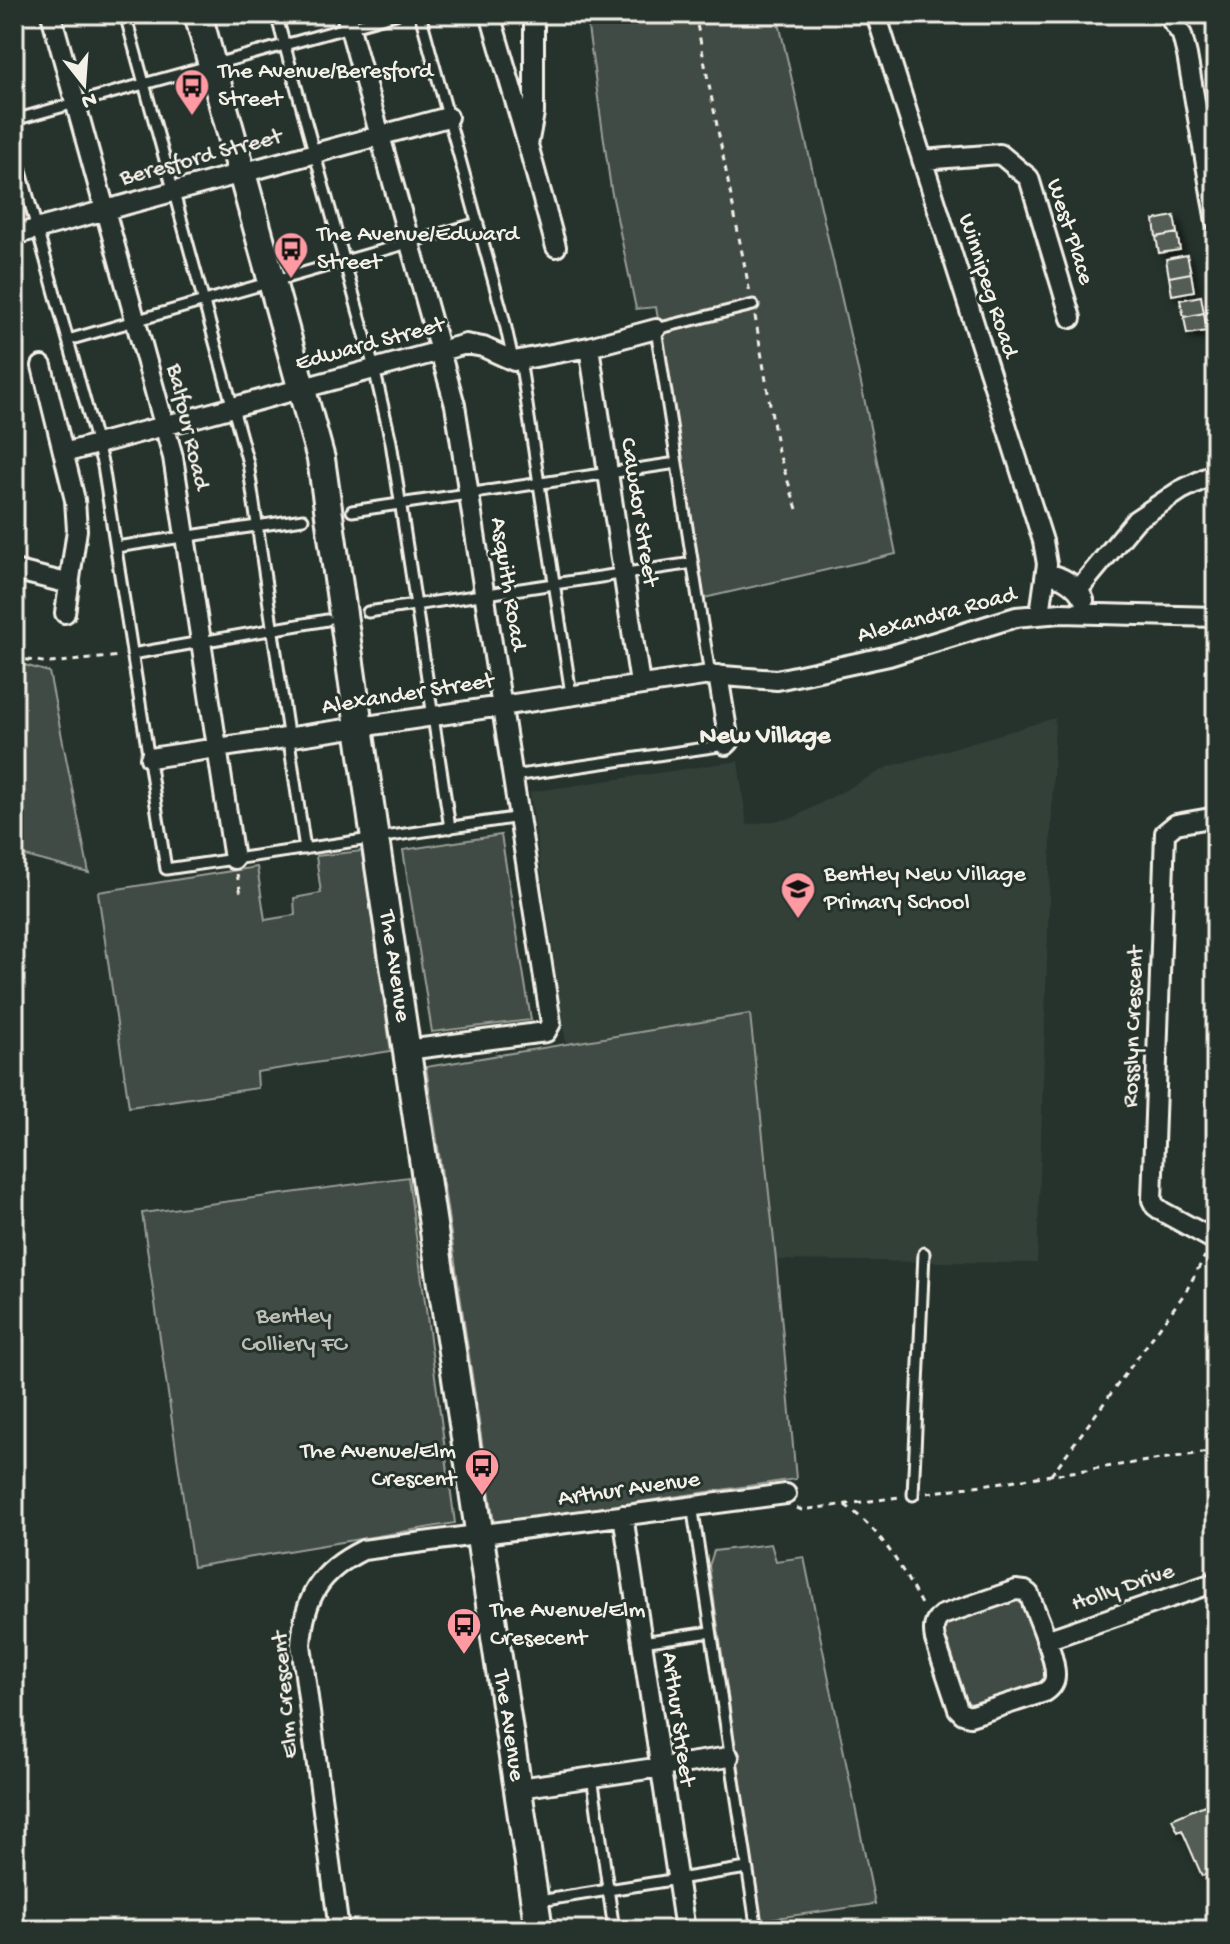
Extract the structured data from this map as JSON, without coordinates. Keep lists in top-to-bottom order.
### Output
{
  "streets": {
    "street": [
      "Beresford Street",
      "West Place",
      "Winnipeg Road",
      "Edward Street",
      "Balfour Road",
      "Cawdor Street",
      "Asquith Road",
      "Alexandra Road",
      "Alexander Street",
      "The Avenue",
      "Rosslyn Crescent",
      "Arthur Avenue",
      "Holly Drive",
      "Elm Crescent",
      "Arthur Street"
    ]
  },
  "crossings": [
    ["Beresford Street", "Balfour Road"],
    ["Beresford Street", "Asquith Road"],
    ["Beresford Street", "The Avenue"],
    ["West Place", "Winnipeg Road"],
    ["Winnipeg Road", "Alexandra Road"],
    ["Edward Street", "Balfour Road"],
    ["Edward Street", "Asquith Road"],
    ["Edward Street", "The Avenue"],
    ["Balfour Road", "Alexander Street"],
    ["Cawdor Street", "Alexander Street"],
    ["Asquith Road", "Alexander Street"],
    ["Asquith Road", "The Avenue"],
    ["Alexandra Road", "Alexander Street"],
    ["Alexander Street", "The Avenue"],
    ["The Avenue", "Arthur Avenue"],
    ["The Avenue", "Elm Crescent"],
    ["Arthur Avenue", "Elm Crescent"],
    ["Arthur Avenue", "Arthur Street"]
  ],
  "districts": ["New Village"],
  "parks": ["Bentley Colliery FC"],
  "places": {
    "bus stop": [
      "The Avenue/Beresford Street",
      "The Avenue/Edward Street",
      "The Avenue/Elm Crescent",
      "The Avenue/Elm Cresecent"
    ],
    "school or university": ["Bentley New Village Primary School"]
  },
  "north": "bottom"
}
